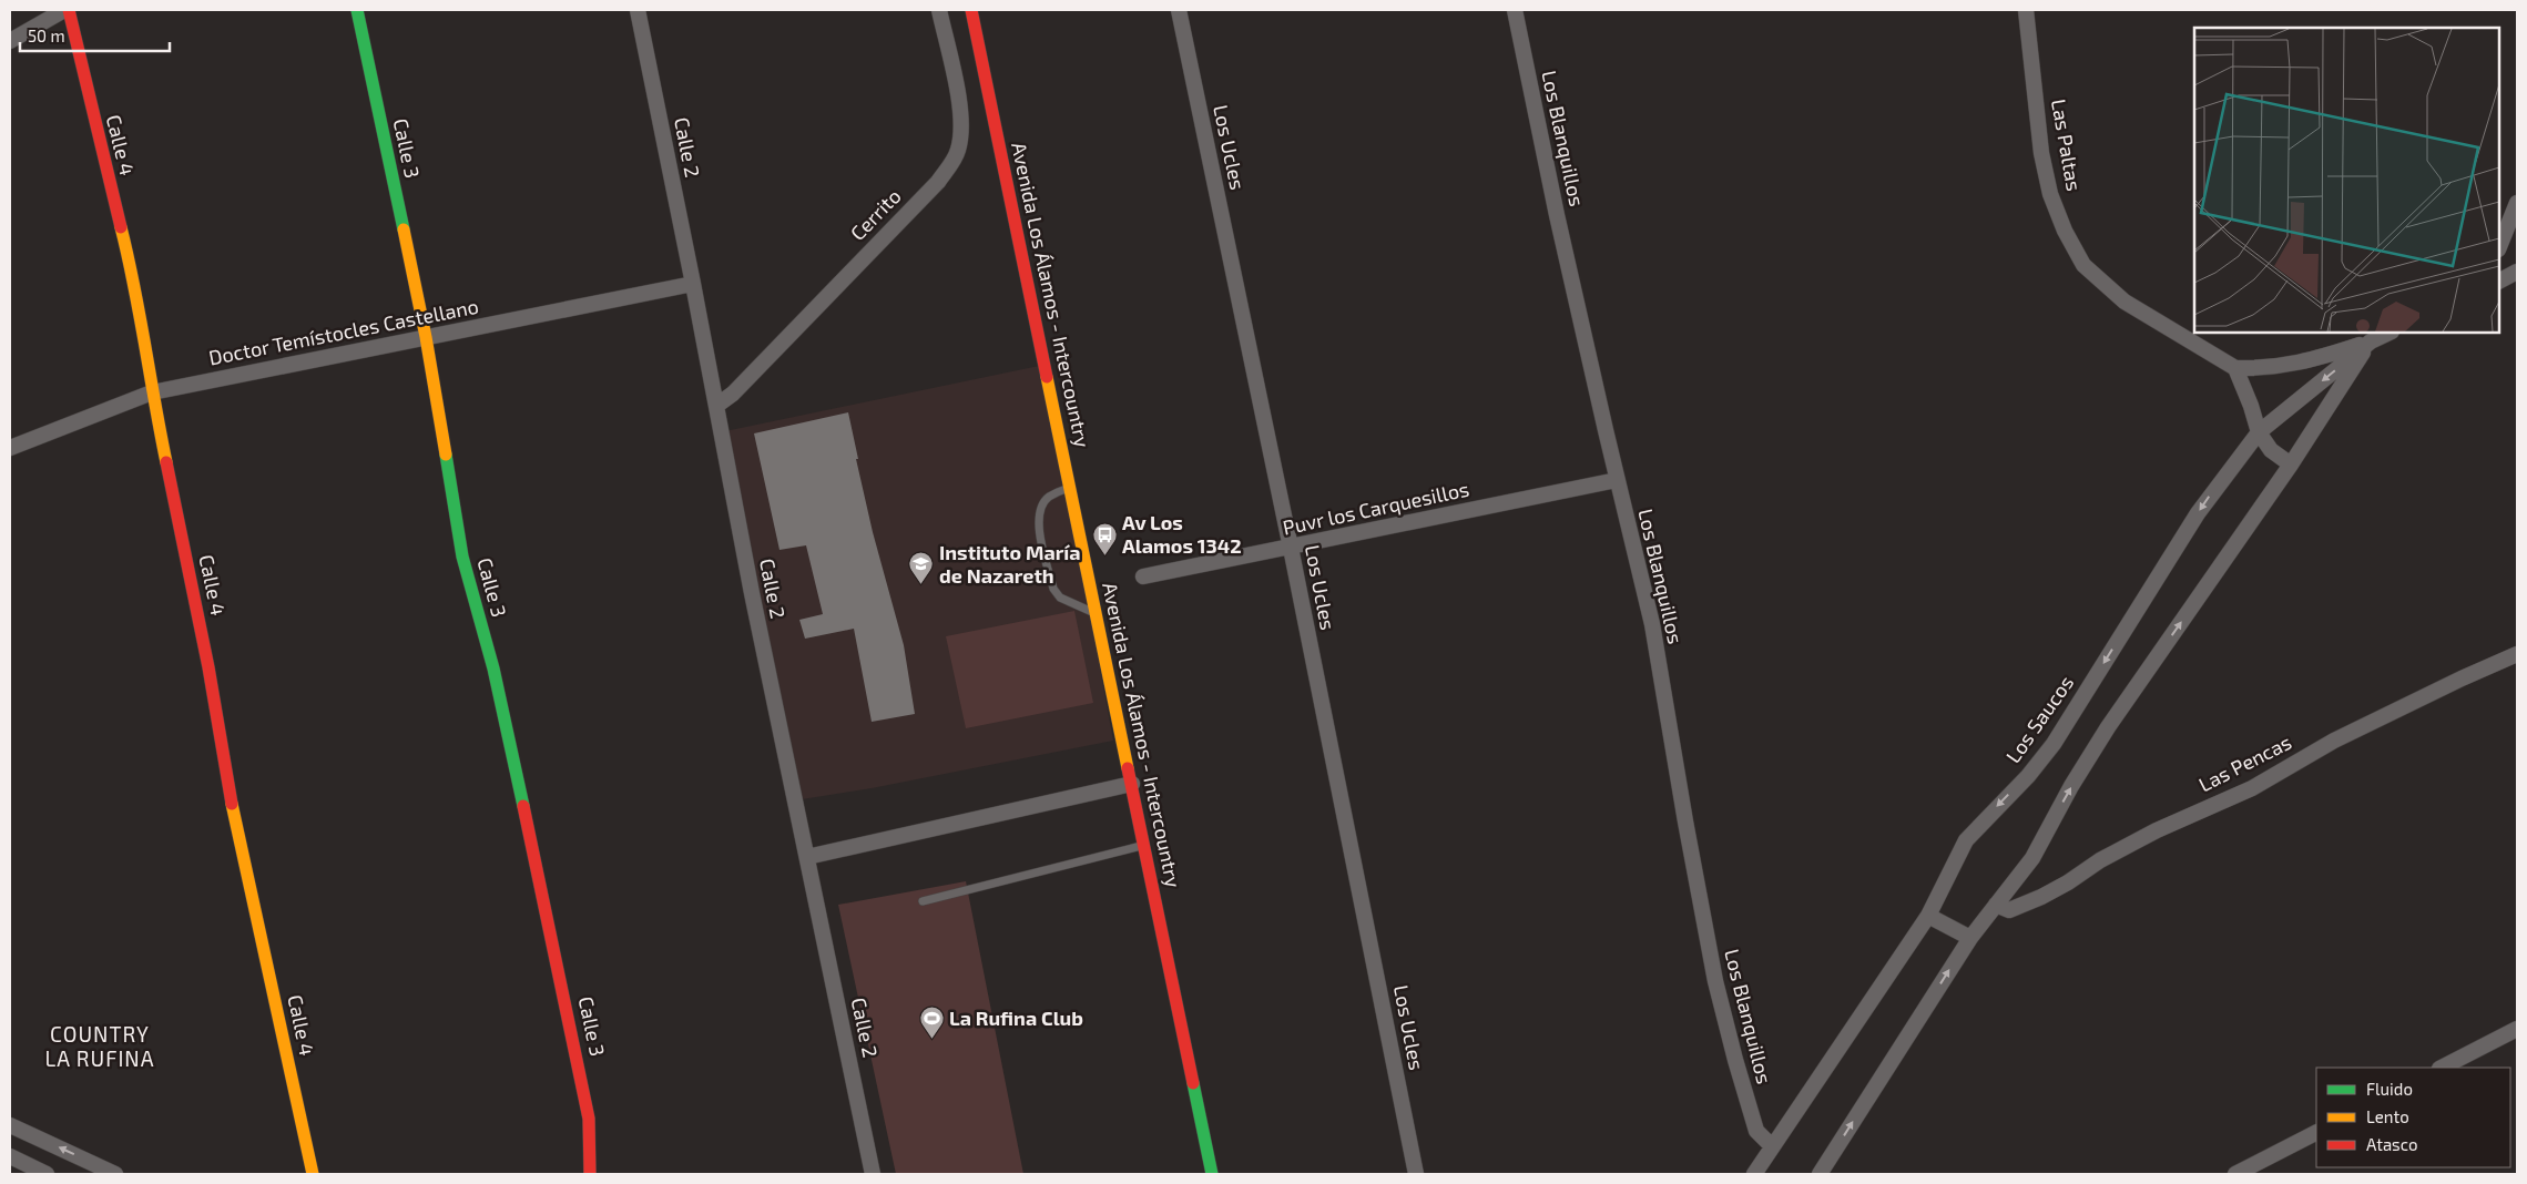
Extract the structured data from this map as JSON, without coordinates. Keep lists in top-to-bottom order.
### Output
{
  "streets": {
    "street": [
      "Los Blanquillos",
      "Calle 4",
      "Las Paltas",
      "Calle 2",
      "Los Ucles",
      "Calle 3",
      "Cerrito",
      "Avenida Los Álamos - Intercountry",
      "Doctor Temístocles Castellano",
      "Puvr los Carquesillos",
      "Los Saucos",
      "Las Pencas"
    ]
  },
  "crossings": [
    ["Los Blanquillos", "Puvr los Carquesillos"],
    ["Los Blanquillos", "Los Saucos"],
    ["Calle 4", "Doctor Temístocles Castellano"],
    ["Calle 2", "Cerrito"],
    ["Calle 2", "Doctor Temístocles Castellano"],
    ["Los Ucles", "Puvr los Carquesillos"],
    ["Calle 3", "Doctor Temístocles Castellano"]
  ],
  "districts": ["COUNTRY LA RUFINA"],
  "places": {
    "bus stop": ["Av Los Alamos 1342"],
    "school or university": ["Instituto María de Nazareth"],
    "sports": ["La Rufina Club"]
  },
  "legend": ["Fluido", "Lento", "Atasco"],
  "scale_bar": "50 m"
}
